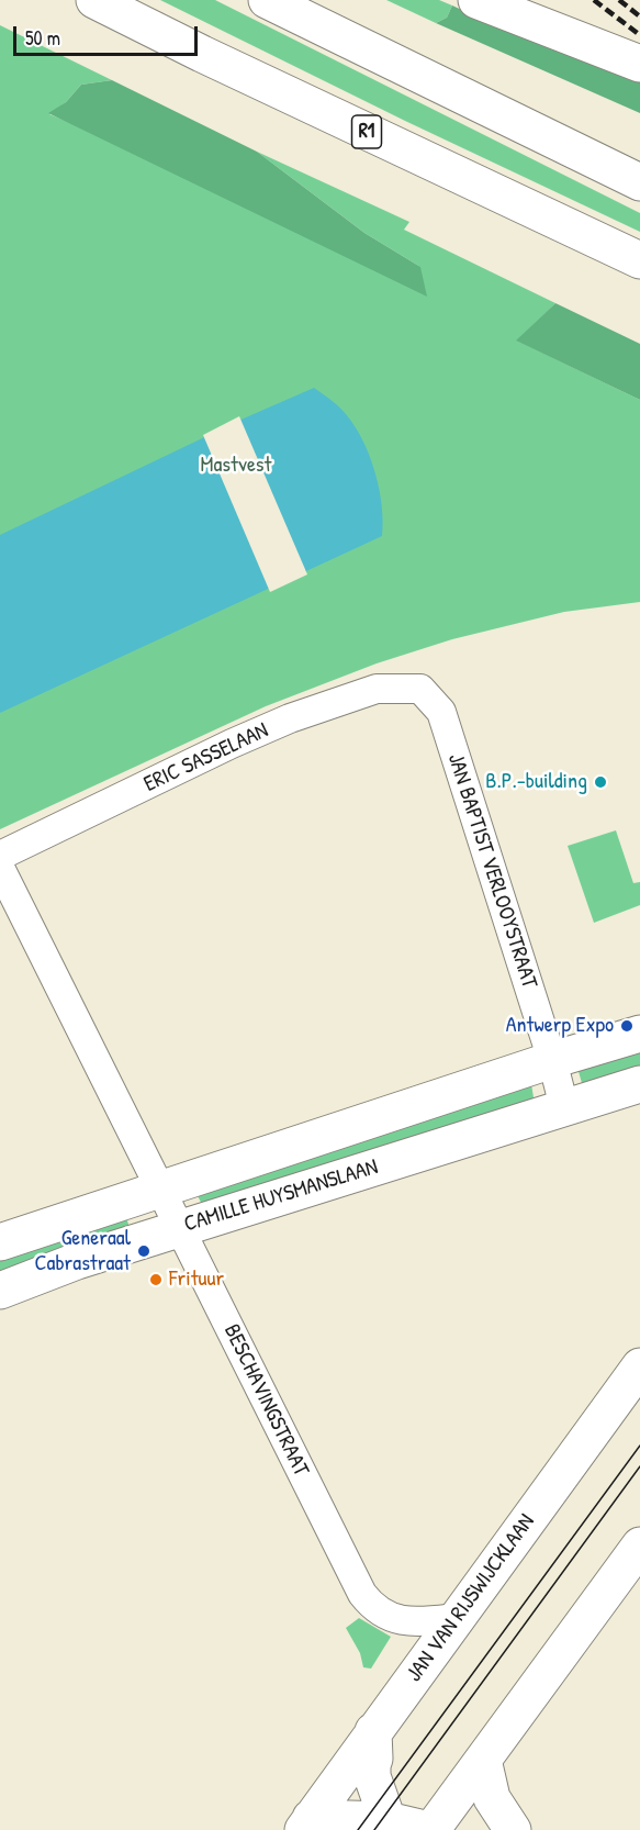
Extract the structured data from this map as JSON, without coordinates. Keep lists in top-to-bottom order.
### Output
{
  "streets": {
    "main road": ["R1", "CAMILLE HUYSMANSLAAN", "JAN VAN RIJSWIJCKLAAN"],
    "street": ["ERIC SASSELAAN", "JAN BAPTIST VERLOOYSTRAAT", "BESCHAVINGSTRAAT"]
  },
  "crossings": [
    ["ERIC SASSELAAN", "JAN BAPTIST VERLOOYSTRAAT"],
    ["JAN BAPTIST VERLOOYSTRAAT", "CAMILLE HUYSMANSLAAN"],
    ["CAMILLE HUYSMANSLAAN", "BESCHAVINGSTRAAT"],
    ["BESCHAVINGSTRAAT", "JAN VAN RIJSWIJCKLAAN"]
  ],
  "parks": ["Mastvest"],
  "places": [
    "B.P.-building",
    "Antwerp Expo",
    "Generaal Cabrastraat",
    "Frituur"
  ],
  "scale_bar": "50 m"
}
